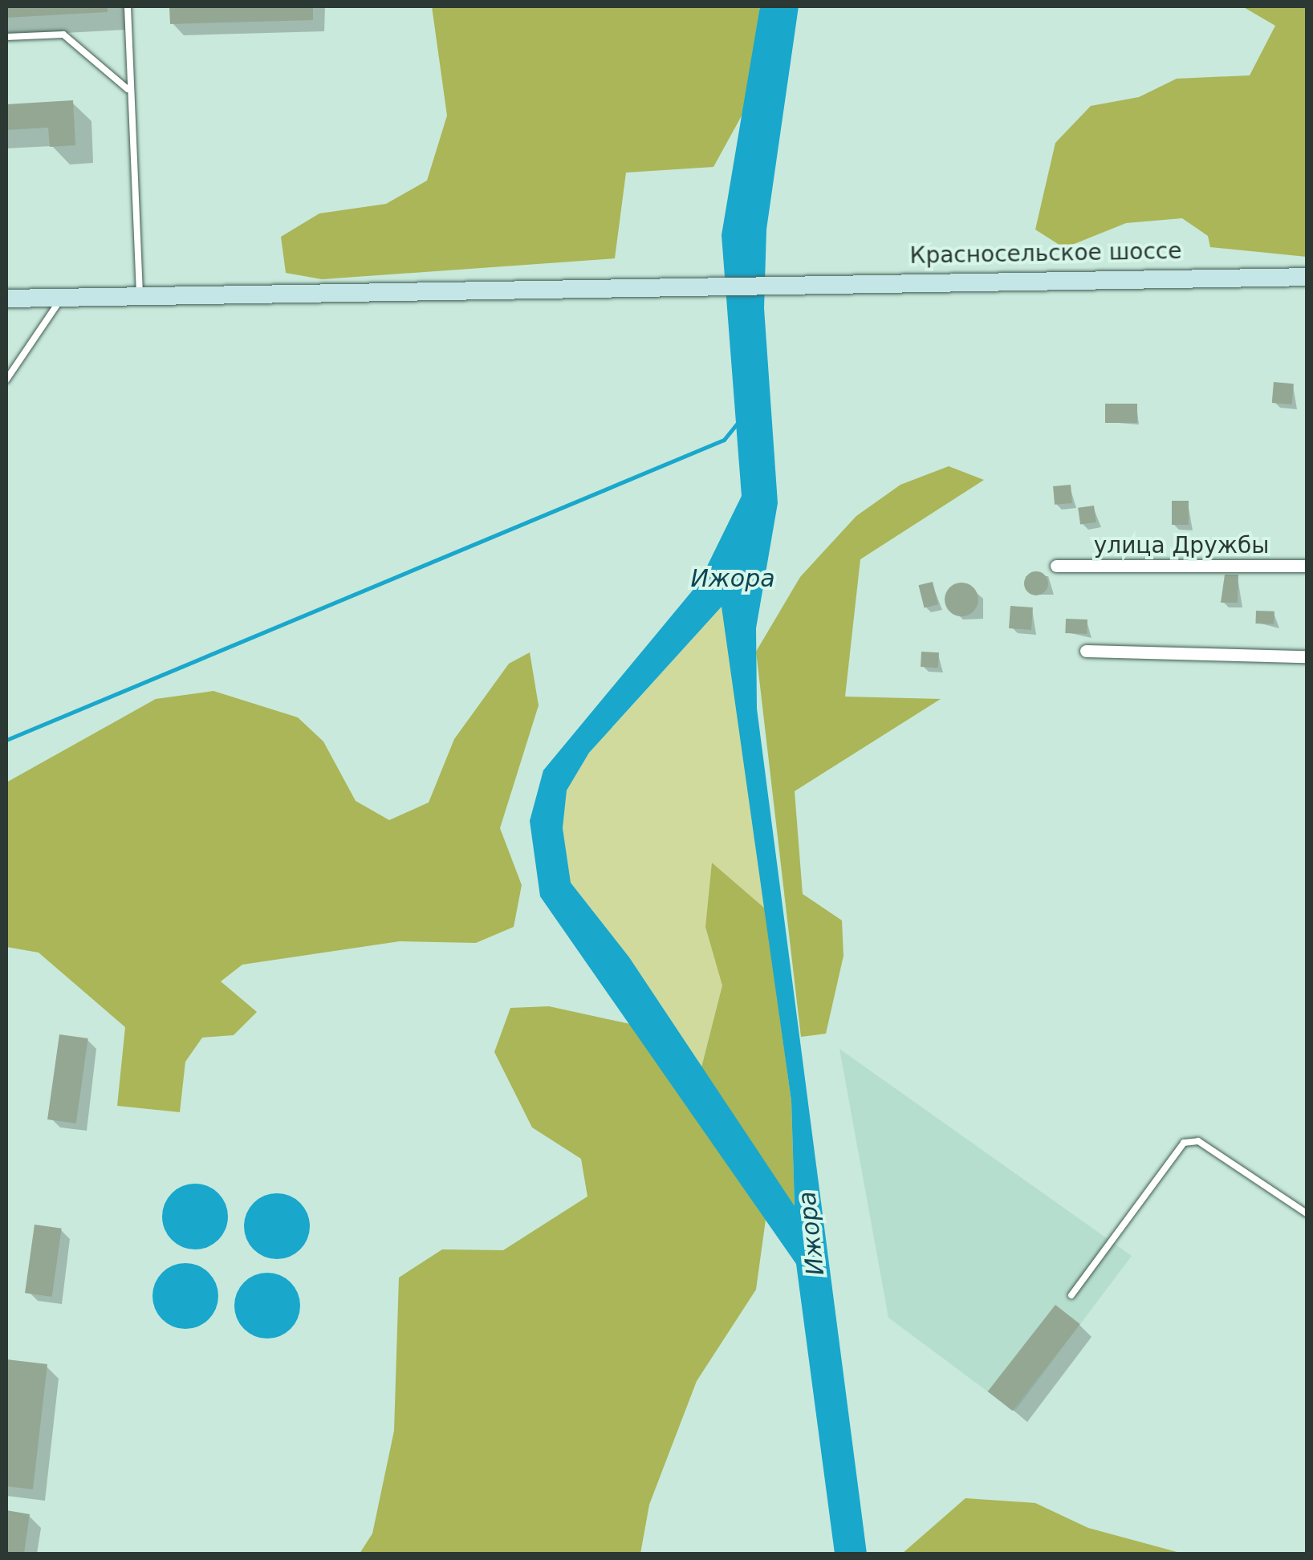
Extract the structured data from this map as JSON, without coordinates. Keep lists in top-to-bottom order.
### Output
{
  "streets": {
    "main road": ["Красносельское шоссе"],
    "street": ["улица Дружбы"]
  },
  "water": ["Ижора"]
}
